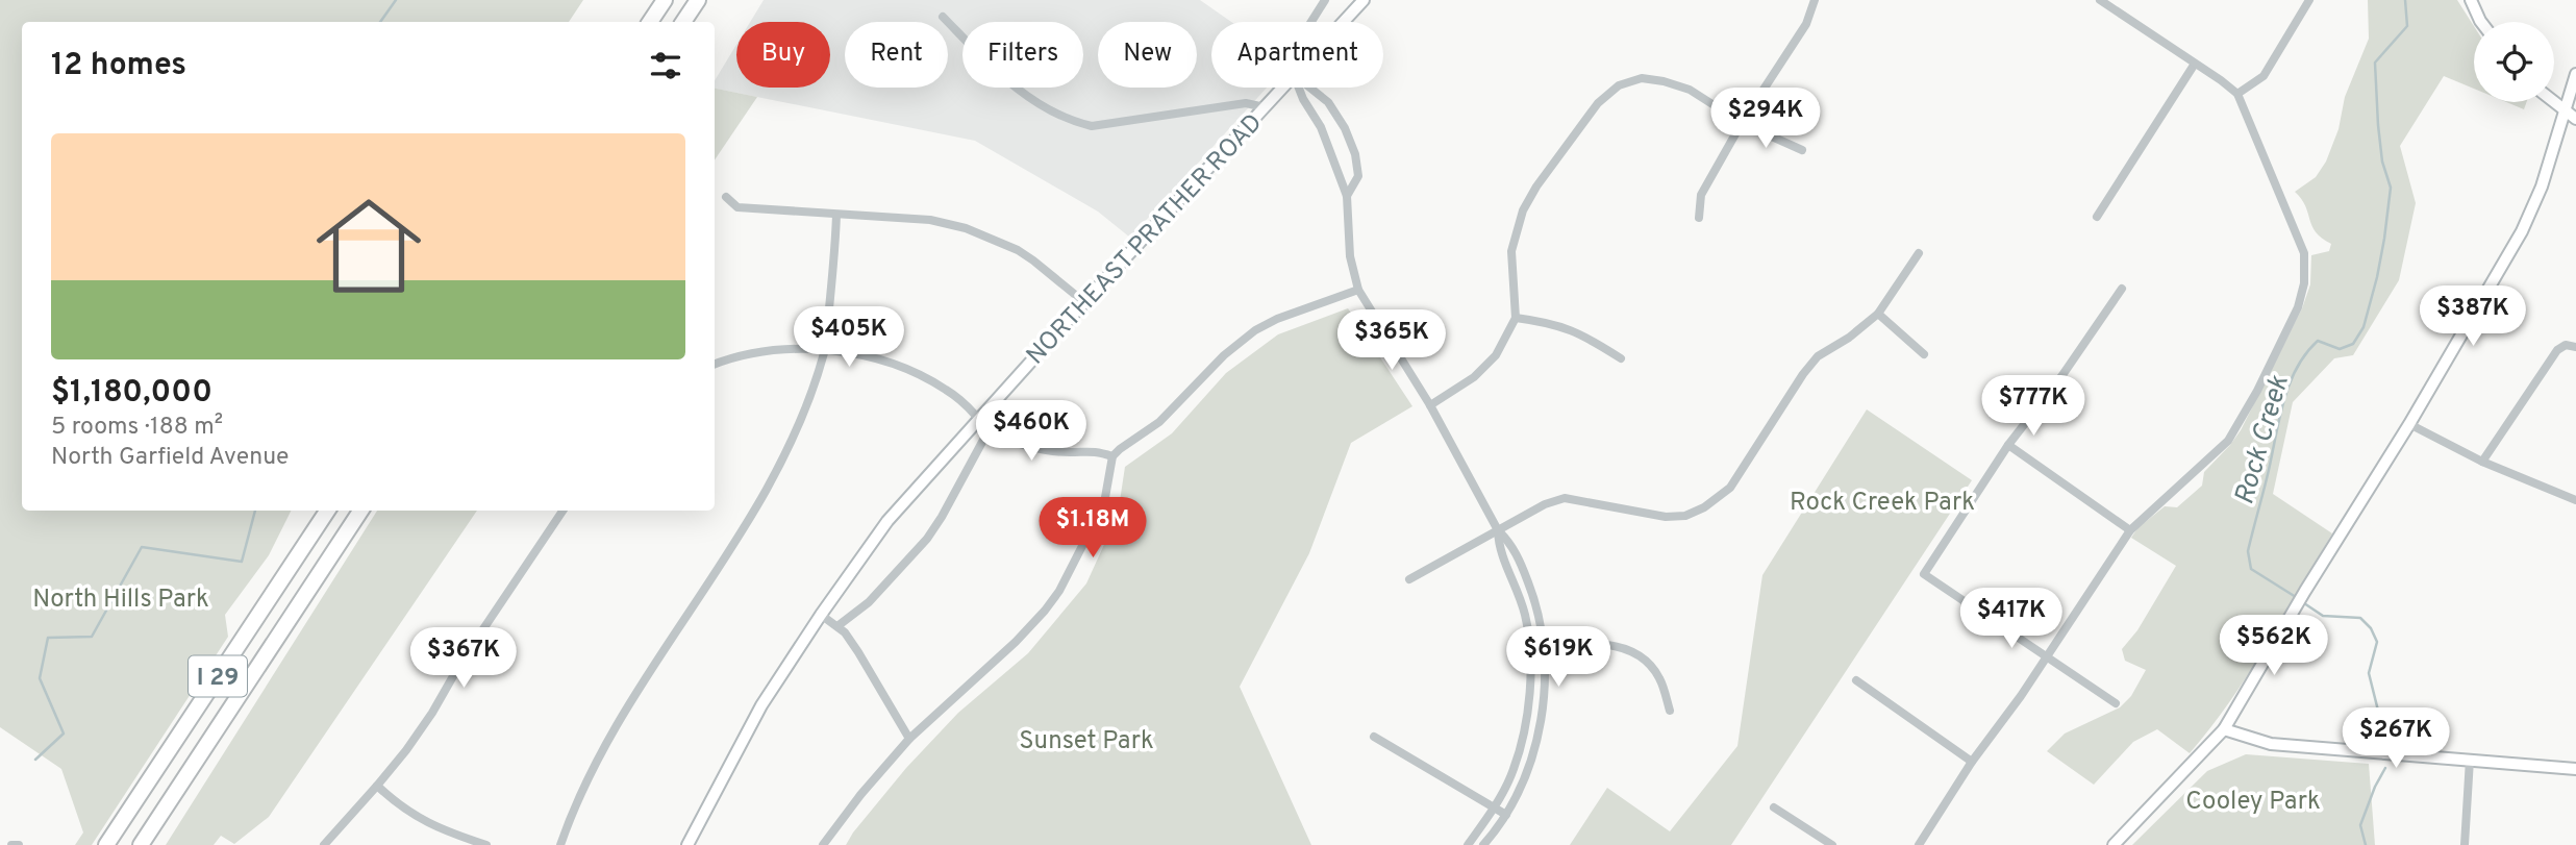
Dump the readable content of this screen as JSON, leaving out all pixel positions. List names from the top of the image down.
{
  "streets": {
    "highway": ["I 29"],
    "street": ["NORTHEAST PRATHER ROAD"]
  },
  "water": ["Rock Creek"],
  "parks": [
    "Rock Creek Park",
    "North Hills Park",
    "Sunset Park",
    "Cooley Park"
  ],
  "page": {
    "chip": [
      "Buy",
      "Rent",
      "Filters",
      "New",
      "Apartment"
    ],
    "heading": "12 homes",
    "price": [
      "$294K",
      "$387K",
      "$405K",
      "$365K",
      "$777K",
      "$460K",
      "$1.18M",
      "$417K",
      "$562K",
      "$619K",
      "$367K",
      "$267K"
    ],
    "list": [
      {
        "name": "$1,180,000",
        "note": "5 rooms · 188 m² · North Garfield Avenue"
      }
    ]
  }
}
